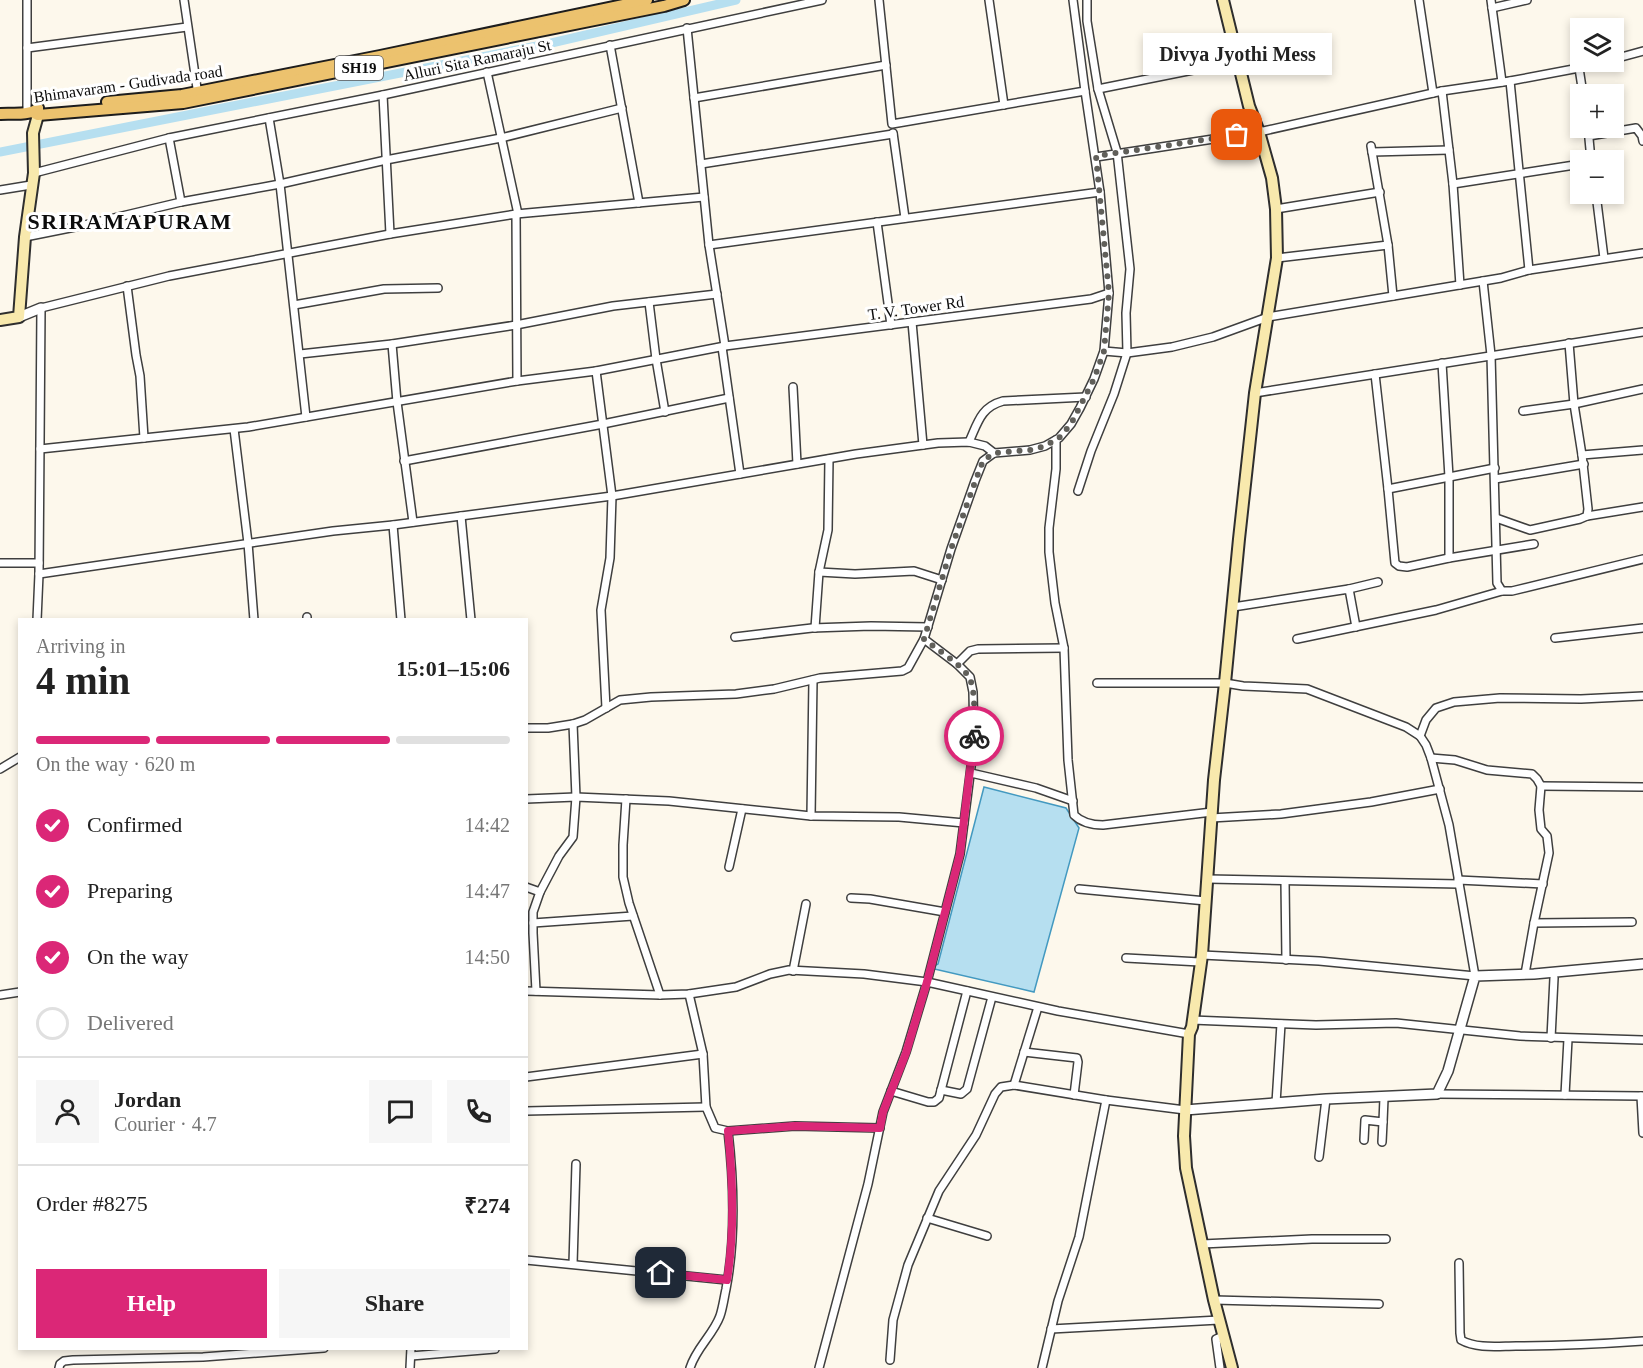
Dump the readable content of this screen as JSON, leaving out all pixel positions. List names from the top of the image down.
{
  "streets": {
    "main road": ["SH19", "Bhimavaram - Gudivada road"],
    "street": ["Alluri Sita Ramaraju St", "T. V. Tower Rd"]
  },
  "crossings": [
    ["SH19", "Bhimavaram - Gudivada road"]
  ],
  "districts": ["SRIRAMAPURAM"],
  "places": ["Divya Jyothi Mess"],
  "page": {
    "map_buttons": ["+", "−"],
    "bubble": "Divya Jyothi Mess",
    "heading": ["4 min", "Arriving in", "15:01–15:06"],
    "panel": [
      "Jordan",
      "Courier · 4.7",
      "Order #8275",
      "₹274"
    ],
    "bar": "On the way · 620 m",
    "list": [
      ["Confirmed", "14:42"],
      ["Preparing", "14:47"],
      ["On the way", "14:50"],
      "Delivered"
    ],
    "buttons": ["Help", "Share"]
  }
}
